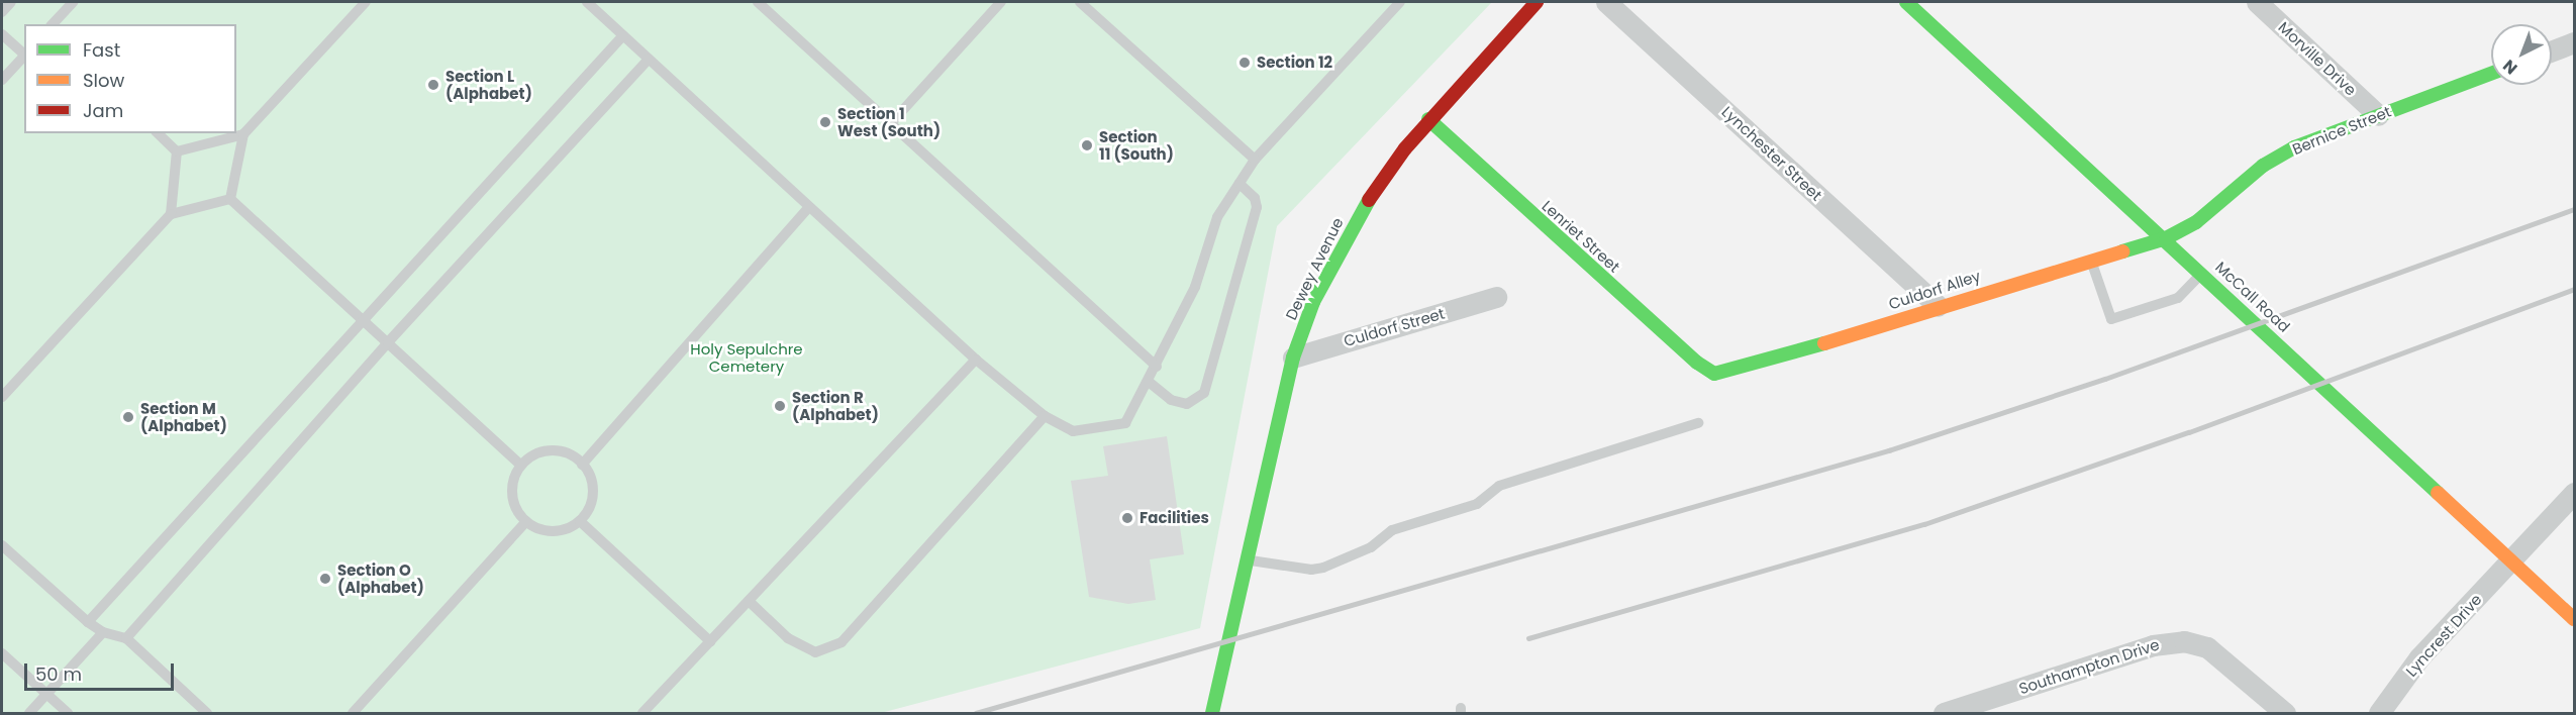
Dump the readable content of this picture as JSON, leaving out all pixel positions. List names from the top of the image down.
{
  "streets": {
    "street": [
      "Morville Drive",
      "Bernice Street",
      "Lynchester Street",
      "Lenriet Street",
      "Dewey Avenue",
      "Culdorf Alley",
      "McCall Road",
      "Culdorf Street",
      "Lyncrest Drive",
      "Southampton Drive"
    ]
  },
  "crossings": [
    ["Morville Drive", "Bernice Street"],
    ["Bernice Street", "Culdorf Alley"],
    ["Bernice Street", "McCall Road"],
    ["Lynchester Street", "Culdorf Alley"],
    ["Lenriet Street", "Dewey Avenue"],
    ["Lenriet Street", "Culdorf Alley"],
    ["Dewey Avenue", "Culdorf Street"],
    ["Culdorf Alley", "McCall Road"],
    ["McCall Road", "Lyncrest Drive"]
  ],
  "parks": ["Holy Sepulchre Cemetery"],
  "places": [
    "Section 12",
    "Section L (Alphabet)",
    "Section 1 West (South)",
    "Section 11 (South)",
    "Section R (Alphabet)",
    "Section M (Alphabet)",
    "Facilities",
    "Section O (Alphabet)"
  ],
  "legend": ["Fast", "Slow", "Jam"],
  "scale_bar": "50 m",
  "north": "bottom left"
}
